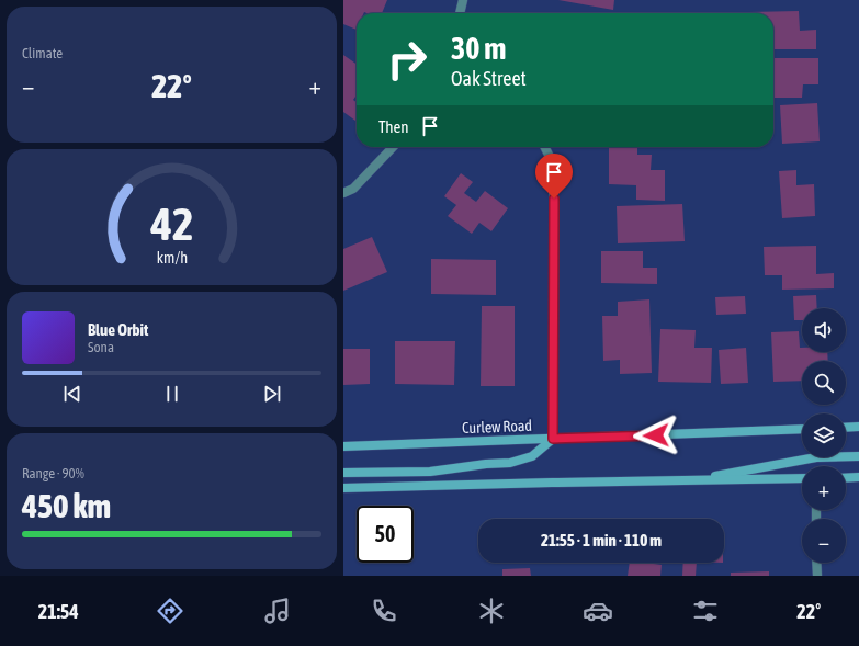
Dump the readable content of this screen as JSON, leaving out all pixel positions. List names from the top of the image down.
{
  "streets": {
    "main road": ["Curlew Road"]
  },
  "page": {
    "tile": [
      "Climate",
      ["Range · 90%", "450 km"]
    ],
    "turn": ["30 m", "Oak Street"],
    "heat": ["−", "22°", "+"],
    "then": "Then",
    "map_buttons": ["+", "−"],
    "song": ["Blue Orbit", "Sona"],
    "limit": "50",
    "trip": "21:55 · 1 min · 110 m",
    "tabs": ["21:54", "22°"],
    "gauge": ["42", "km/h"]
  }
}
